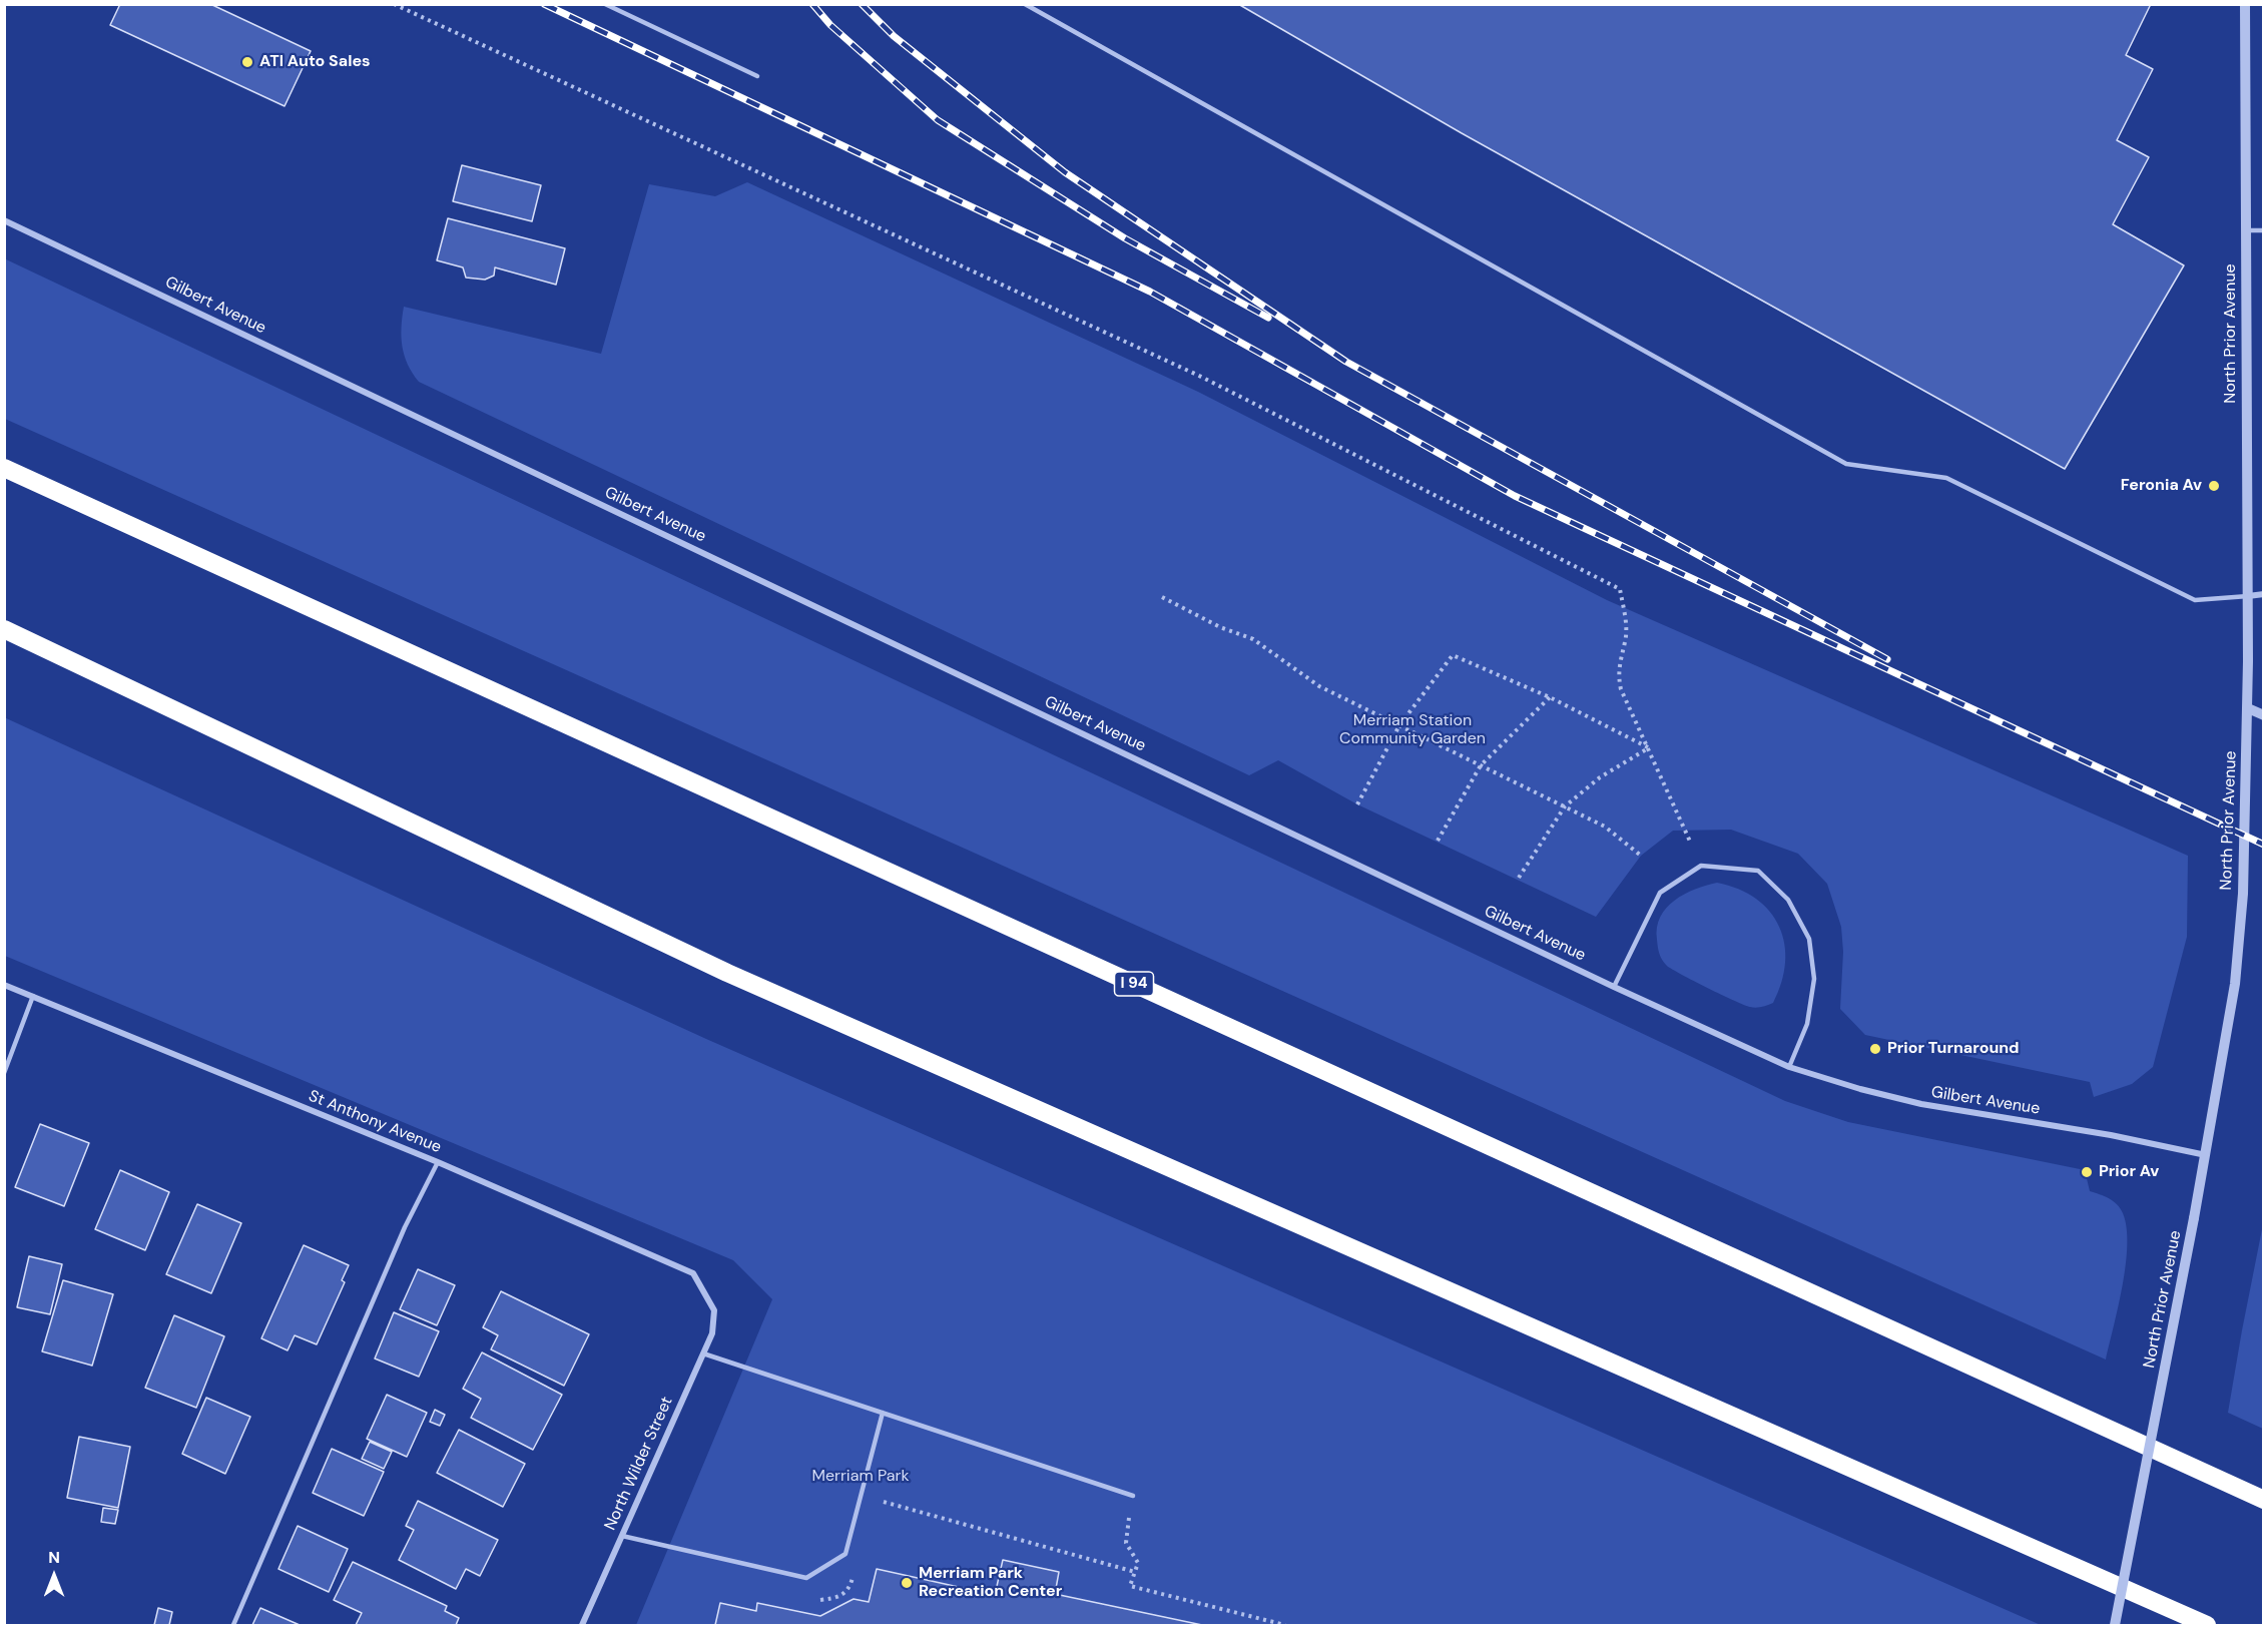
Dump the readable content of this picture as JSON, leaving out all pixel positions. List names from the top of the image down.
{
  "streets": {
    "highway": ["I 94"],
    "street": [
      "Gilbert Avenue",
      "North Prior Avenue",
      "St Anthony Avenue",
      "North Wilder Street"
    ]
  },
  "crossings": [
    ["Gilbert Avenue", "North Prior Avenue"],
    ["St Anthony Avenue", "North Wilder Street"]
  ],
  "parks": ["Merriam Station Community Garden", "Merriam Park"],
  "places": [
    "ATI Auto Sales",
    "Feronia Av",
    "Prior Turnaround",
    "Prior Av",
    "Merriam Park Recreation Center"
  ],
  "north": "top"
}
